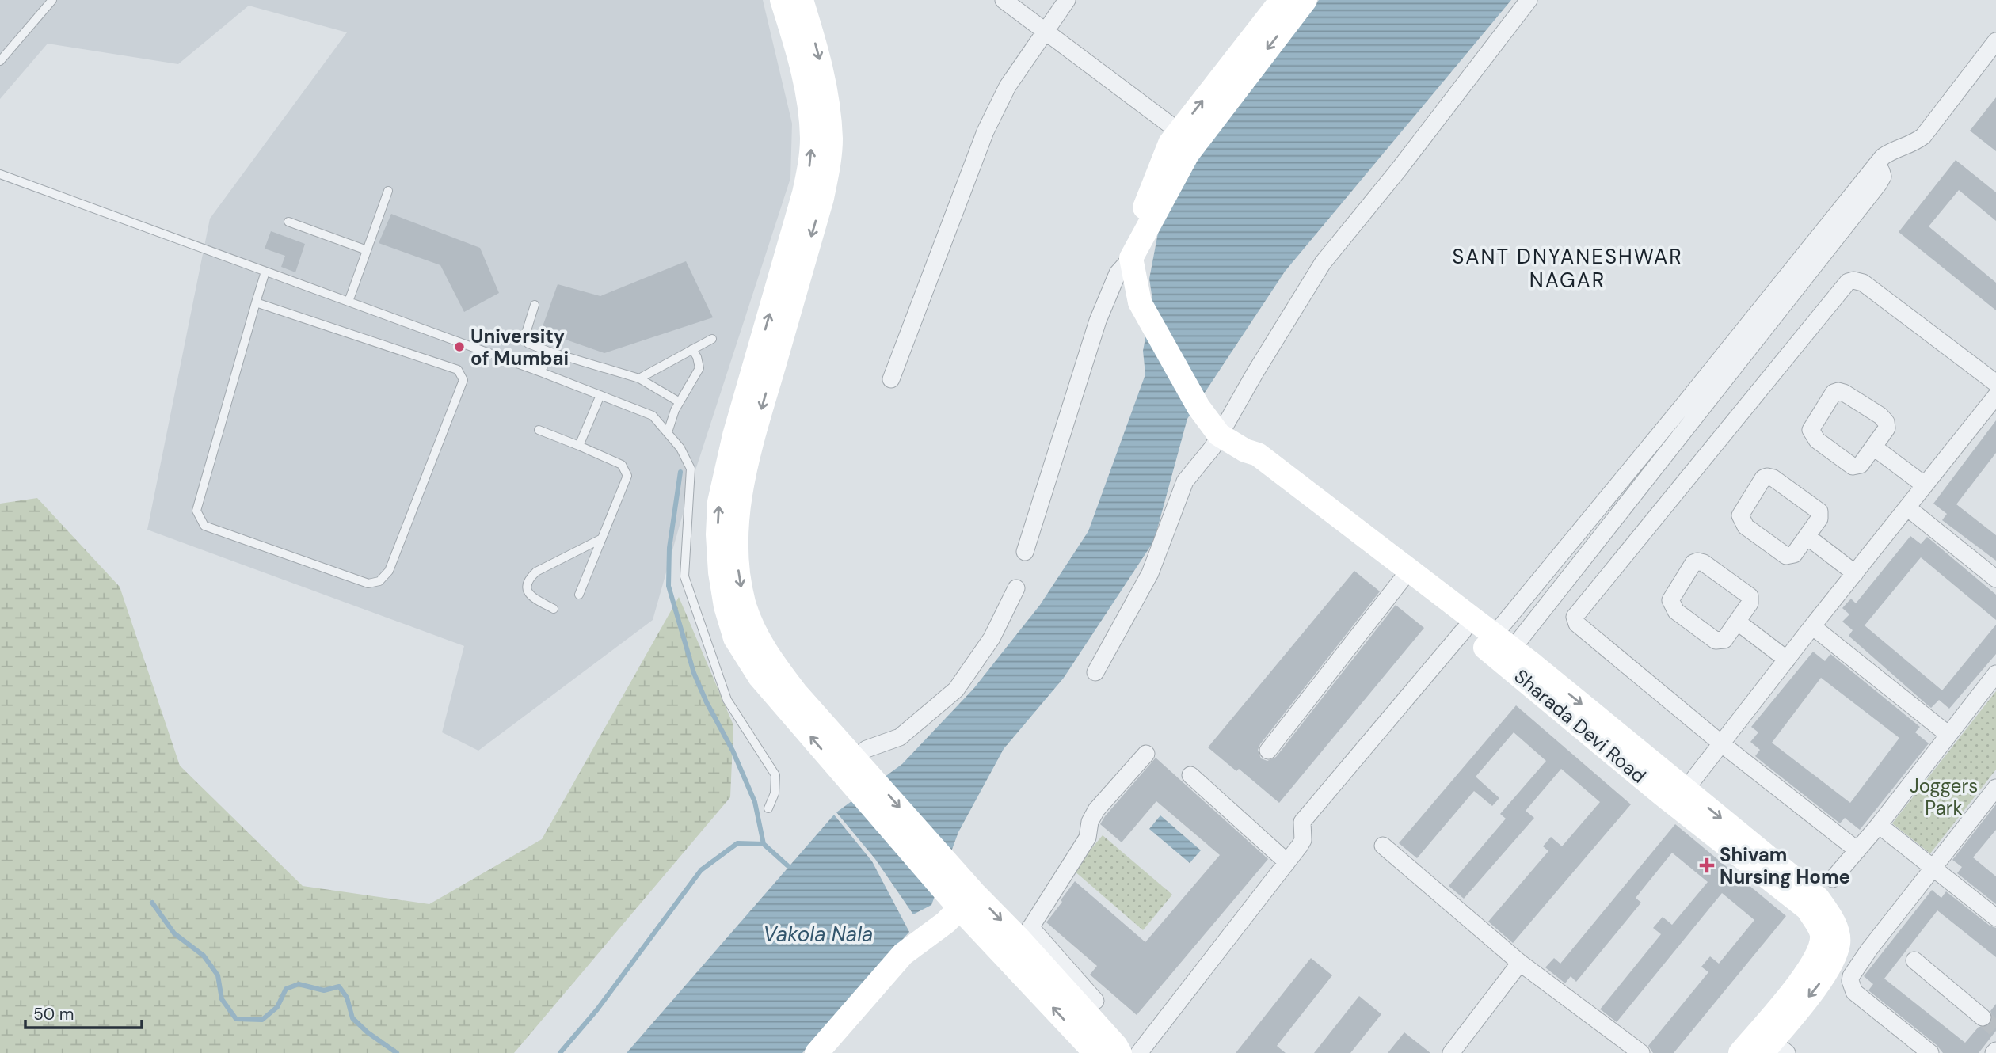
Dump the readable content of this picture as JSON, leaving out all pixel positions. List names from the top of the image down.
{
  "streets": {
    "street": ["Sharada Devi Road"]
  },
  "districts": ["SANT DNYANESHWAR NAGAR"],
  "water": ["Vakola Nala"],
  "parks": ["Joggers Park"],
  "places": {
    "other": ["University of Mumbai"],
    "health": ["Shivam Nursing Home"]
  },
  "scale_bar": "50 m"
}
